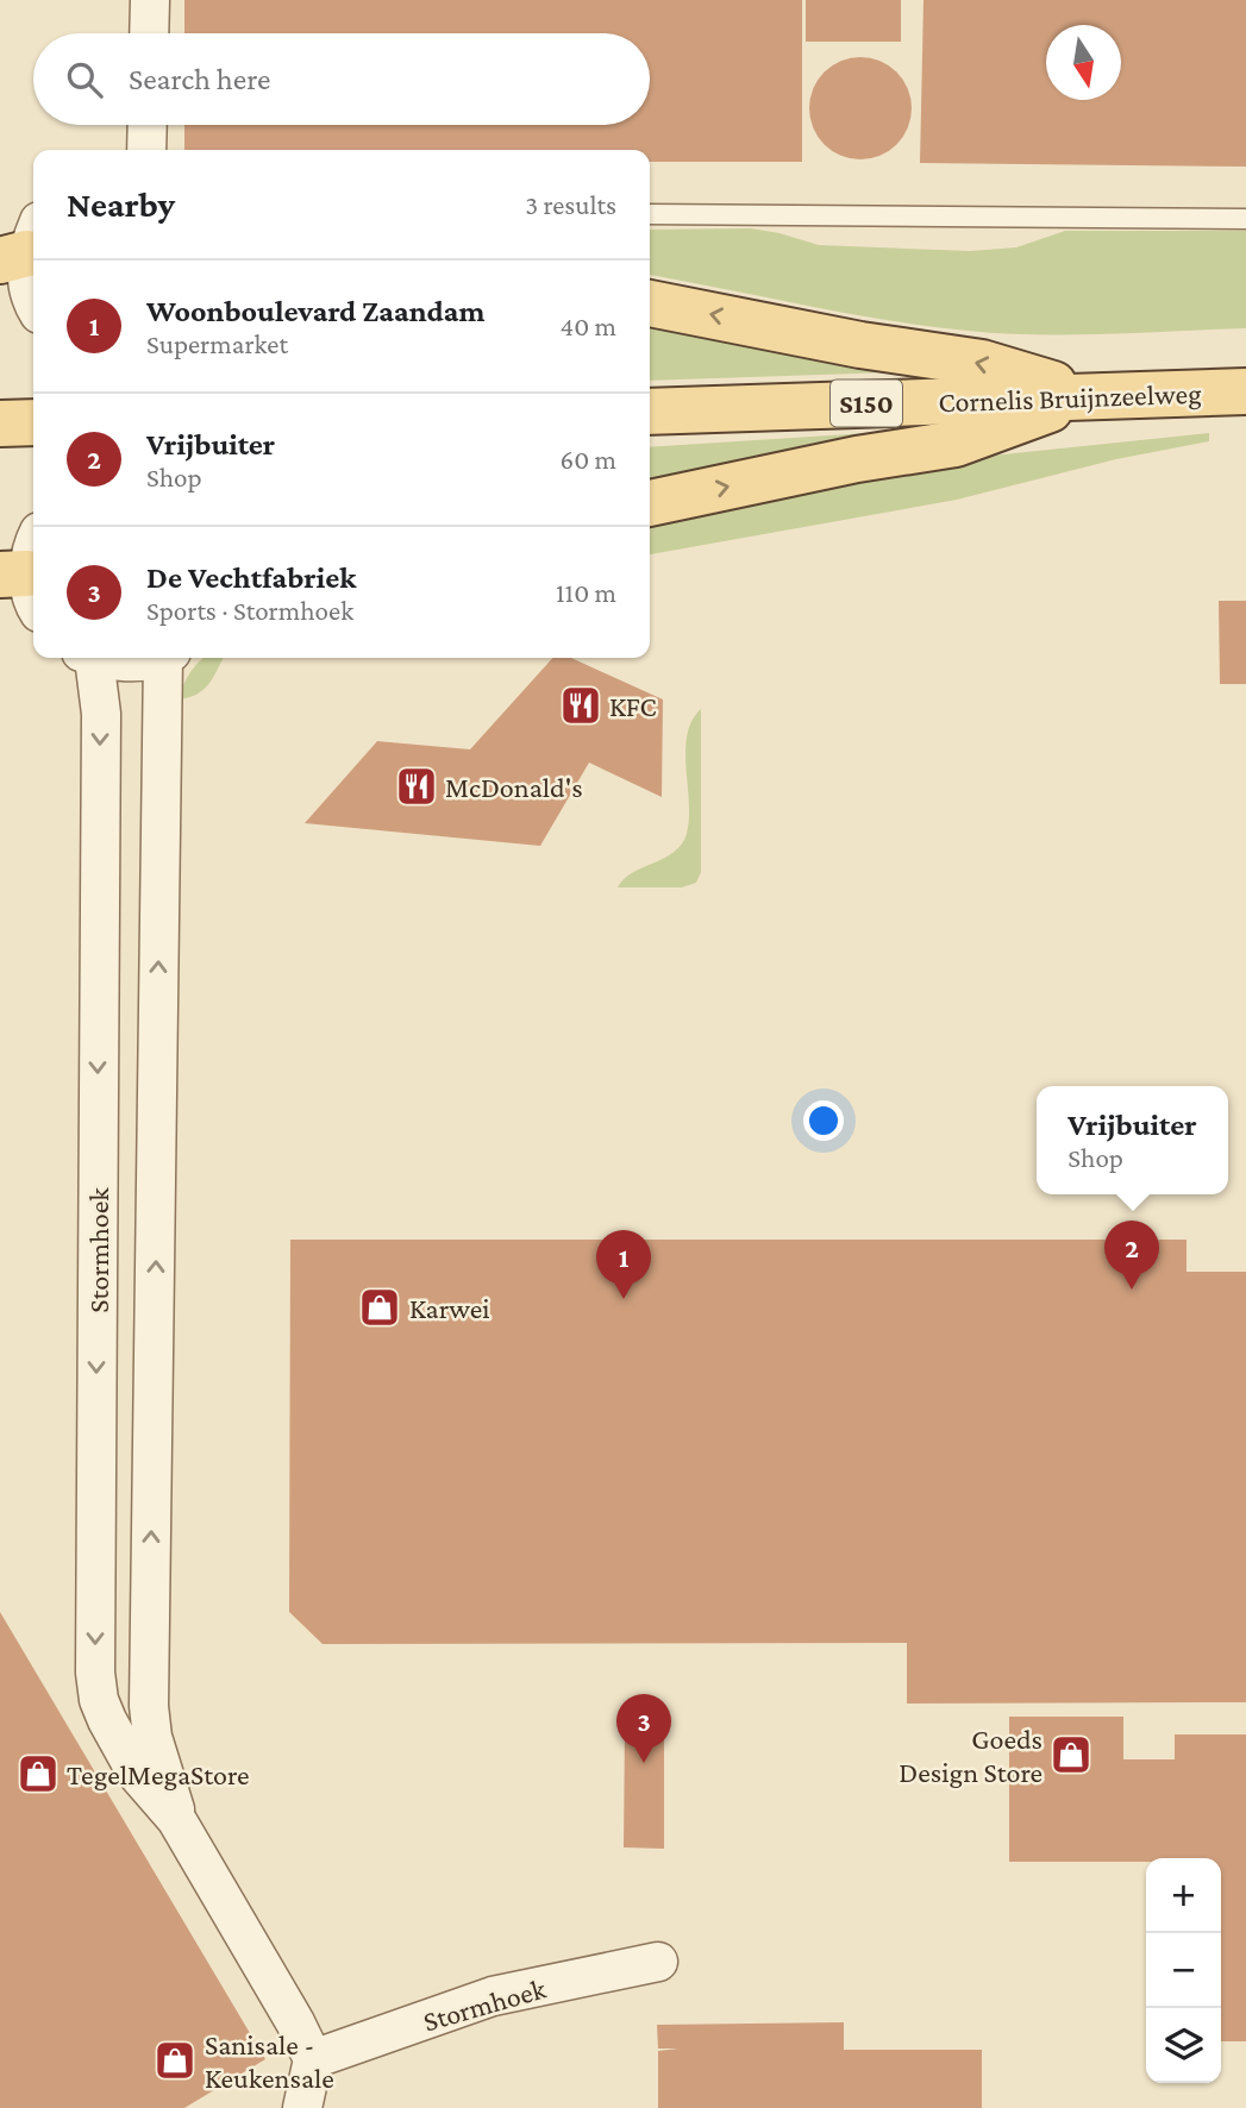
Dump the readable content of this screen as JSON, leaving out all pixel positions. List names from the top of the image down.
{
  "streets": {
    "main road": ["Cornelis Bruijnzeelweg", "S150"],
    "street": ["Stormhoek"]
  },
  "places": {
    "restaurant": ["KFC", "McDonald's"],
    "shop": [
      "Karwei",
      "Goeds Design Store",
      "TegelMegaStore",
      "Sanisale - Keukensale"
    ]
  },
  "north": "bottom",
  "page": {
    "search": "Search here",
    "heading": ["Nearby", "3 results"],
    "list": [
      {
        "mark": "1",
        "name": "Woonboulevard Zaandam",
        "note": "Supermarket",
        "value": "40 m"
      },
      {
        "mark": "2",
        "name": "Vrijbuiter",
        "note": "Shop",
        "value": "60 m"
      },
      {
        "mark": "3",
        "name": "De Vechtfabriek",
        "note": "Sports · Stormhoek",
        "value": "110 m"
      }
    ],
    "popup": ["Vrijbuiter", "Shop"],
    "pins": ["2", "1", "3"],
    "map_buttons": ["+", "−"]
  }
}
